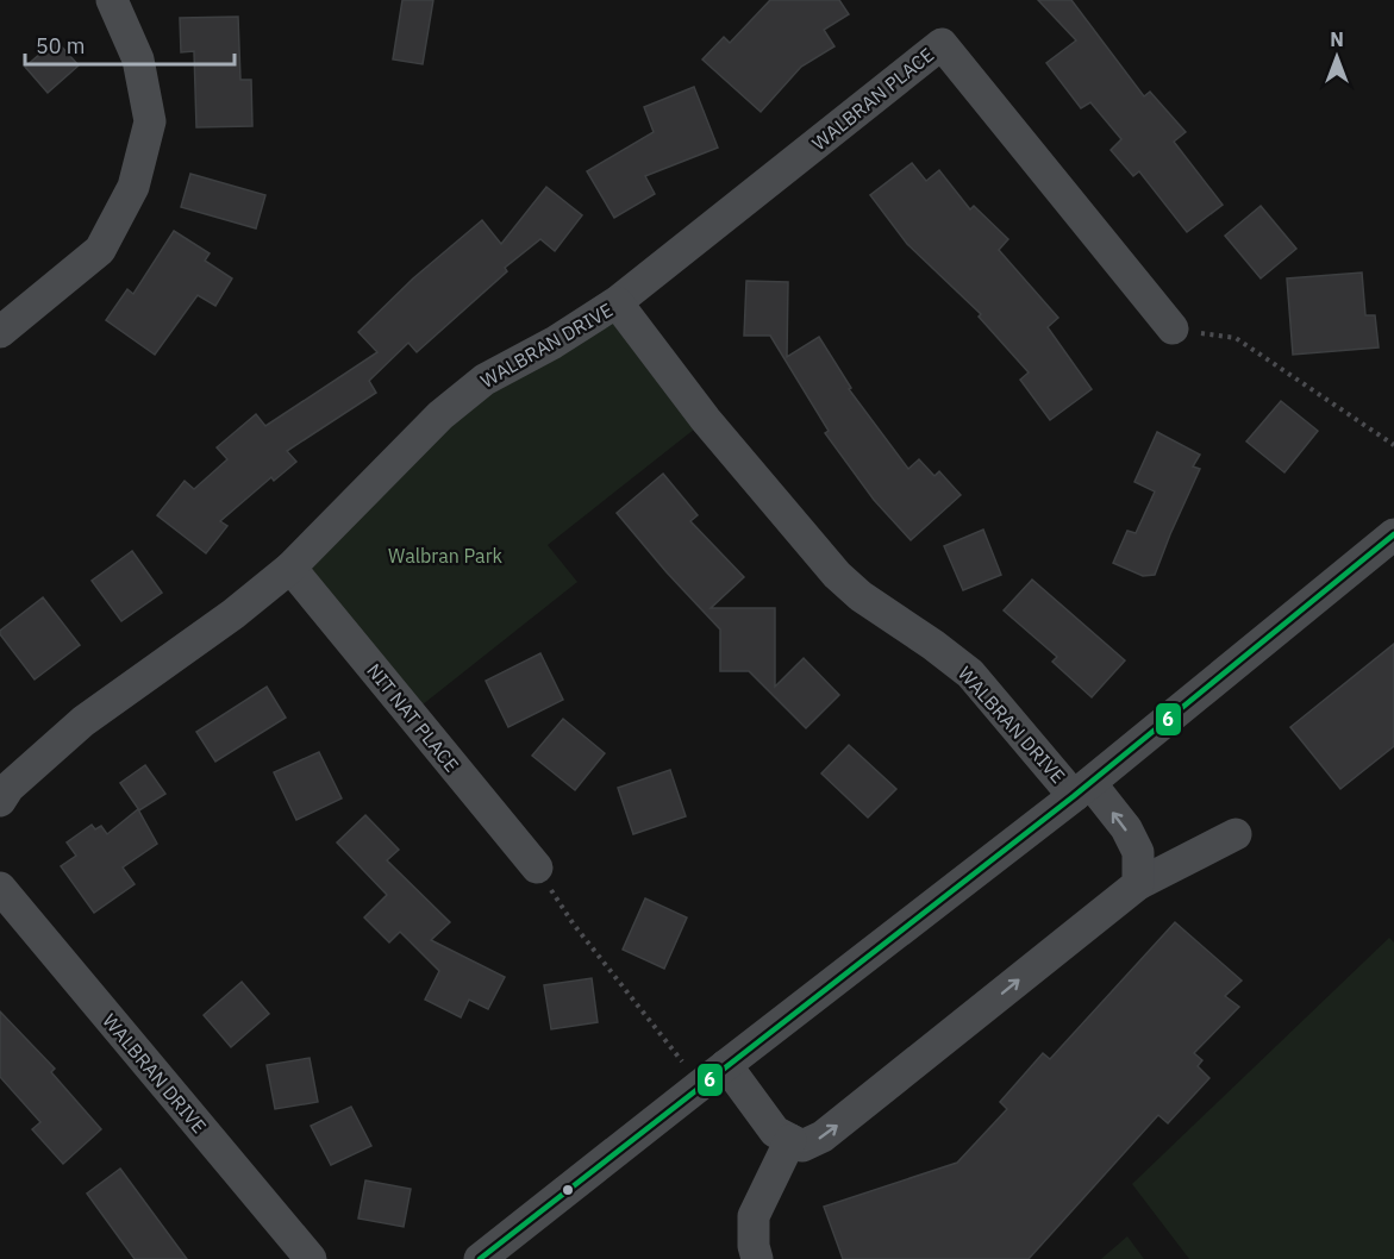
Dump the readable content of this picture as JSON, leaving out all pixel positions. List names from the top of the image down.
{
  "streets": {
    "street": ["WALBRAN PLACE", "WALBRAN DRIVE", "NIT NAT PLACE"]
  },
  "crossings": [
    ["WALBRAN PLACE", "WALBRAN DRIVE"],
    ["WALBRAN DRIVE", "NIT NAT PLACE"]
  ],
  "parks": ["Walbran Park"],
  "lines": ["transit line 6"],
  "scale_bar": "50 m",
  "north": "top"
}
